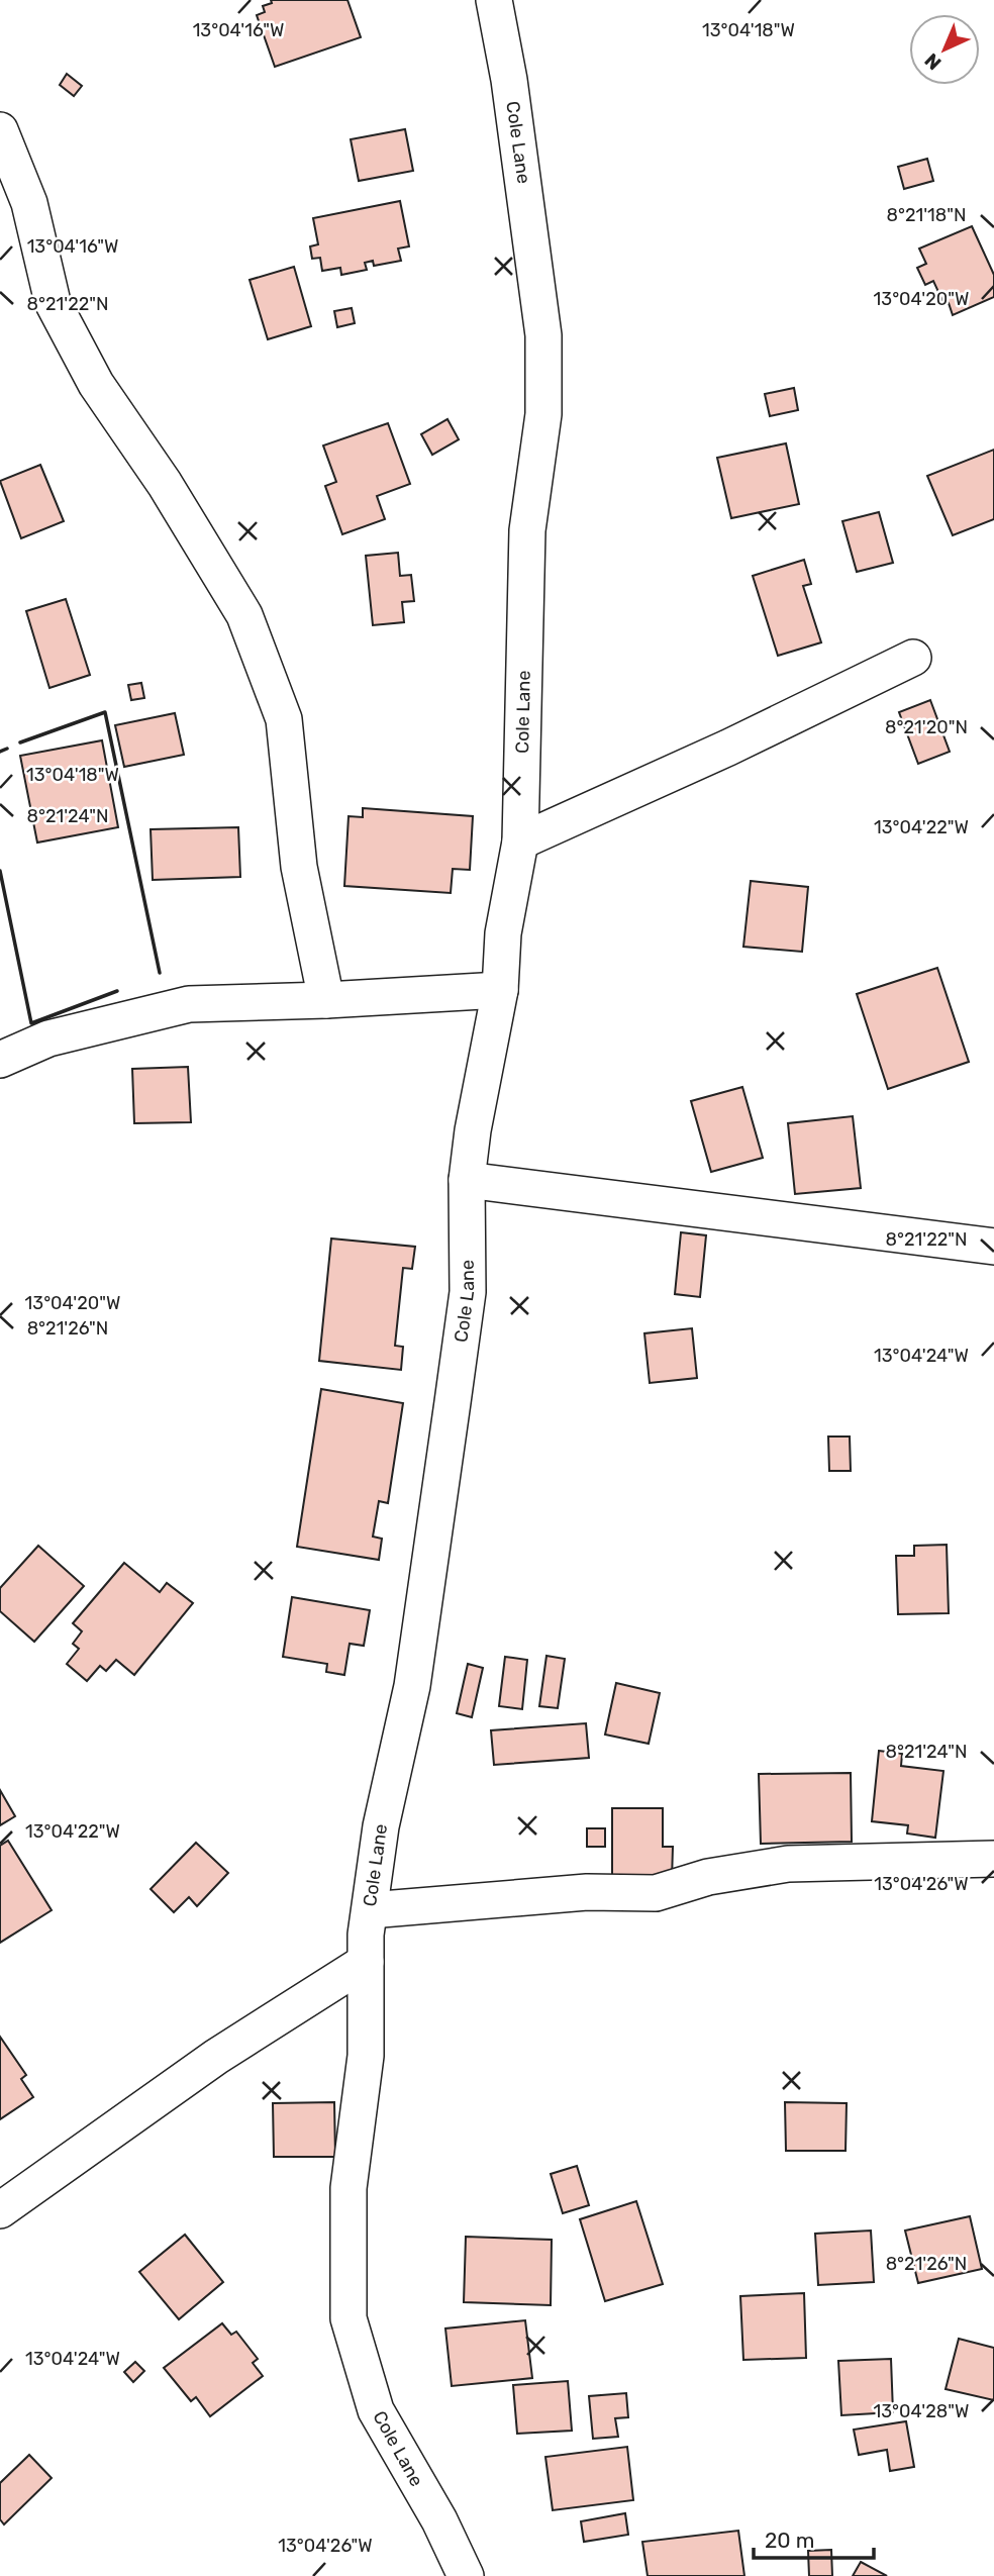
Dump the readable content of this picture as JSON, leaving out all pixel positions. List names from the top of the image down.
{
  "streets": {
    "street": ["Cole Lane"]
  },
  "scale_bar": "20 m",
  "north": "bottom left",
  "coordinates": [
    "13°04'16\"W",
    "13°04'18\"W",
    "8°21'18\"N",
    "13°04'20\"W",
    "8°21'22\"N",
    "8°21'20\"N",
    "8°21'24\"N",
    "13°04'22\"W",
    "8°21'26\"N",
    "13°04'24\"W",
    "13°04'26\"W",
    "13°04'28\"W"
  ]
}
